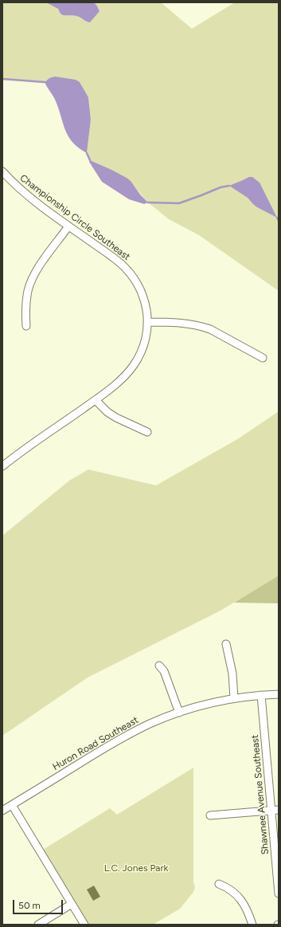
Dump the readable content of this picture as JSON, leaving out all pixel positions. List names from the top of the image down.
{
  "streets": {
    "street": ["Championship Circle Southeast", "Huron Road Southeast", "Shawnee Avenue Southeast"]
  },
  "crossings": [
    ["Huron Road Southeast", "Shawnee Avenue Southeast"]
  ],
  "parks": ["L.C. Jones Park"],
  "scale_bar": "50 m"
}
